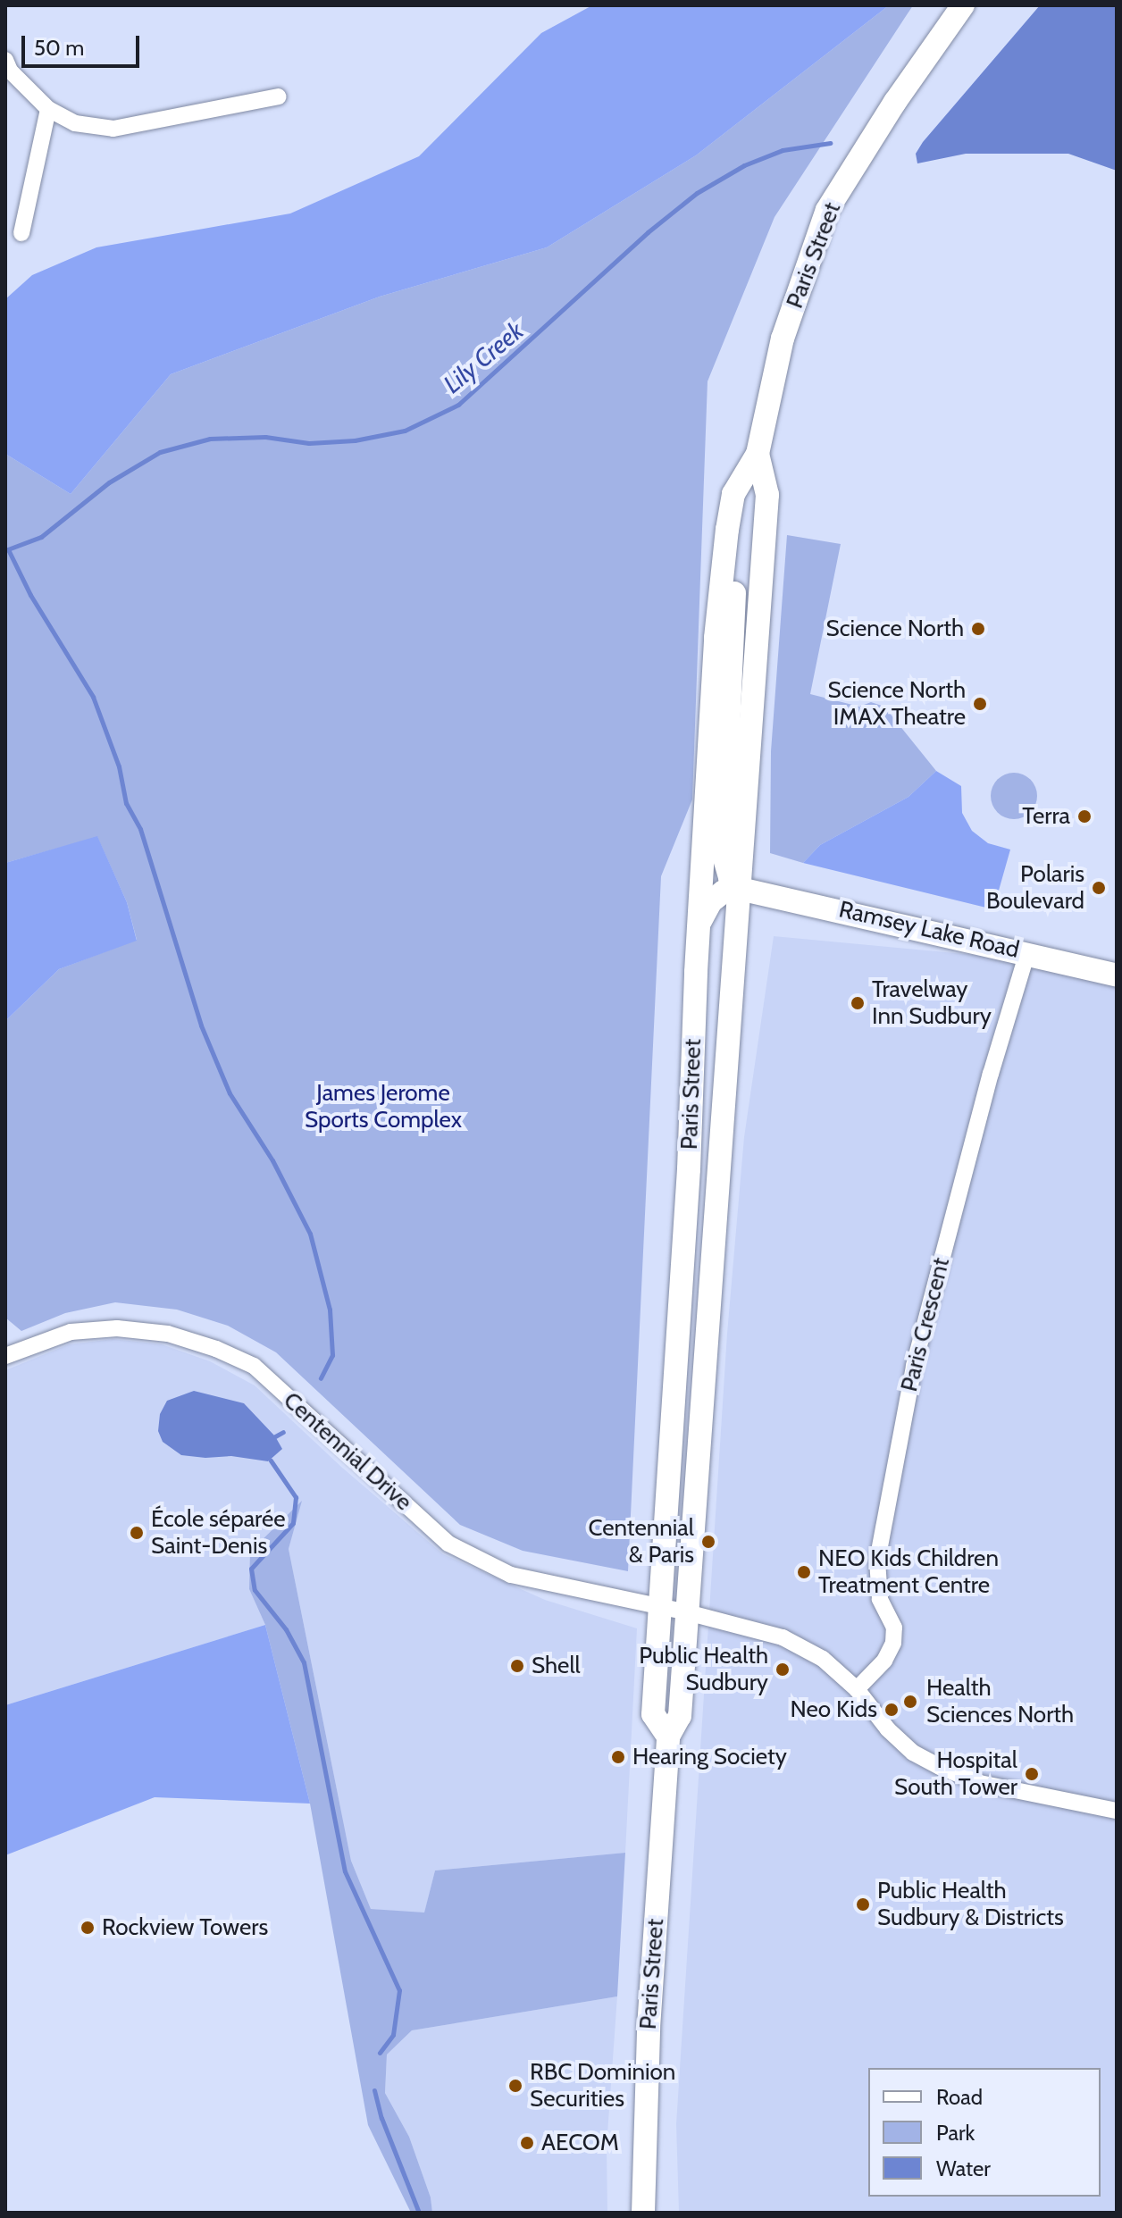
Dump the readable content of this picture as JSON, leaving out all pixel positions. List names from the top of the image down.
{
  "streets": {
    "main road": ["Paris Street", "Ramsey Lake Road"],
    "street": ["Paris Crescent", "Centennial Drive"]
  },
  "crossings": [
    ["Paris Street", "Ramsey Lake Road"],
    ["Paris Street", "Centennial Drive"],
    ["Ramsey Lake Road", "Paris Crescent"]
  ],
  "water": ["Lily Creek"],
  "parks": ["James Jerome Sports Complex"],
  "places": [
    "Science North",
    "Science North IMAX Theatre",
    "Terra",
    "Polaris Boulevard",
    "Travelway Inn Sudbury",
    "École séparée Saint-Denis",
    "Centennial & Paris",
    "NEO Kids Children Treatment Centre",
    "Shell",
    "Public Health Sudbury",
    "Health Sciences North",
    "Neo Kids",
    "Hearing Society",
    "Hospital South Tower",
    "Public Health Sudbury & Districts",
    "Rockview Towers",
    "RBC Dominion Securities",
    "AECOM"
  ],
  "legend": ["Road", "Park", "Water"],
  "scale_bar": "50 m"
}
